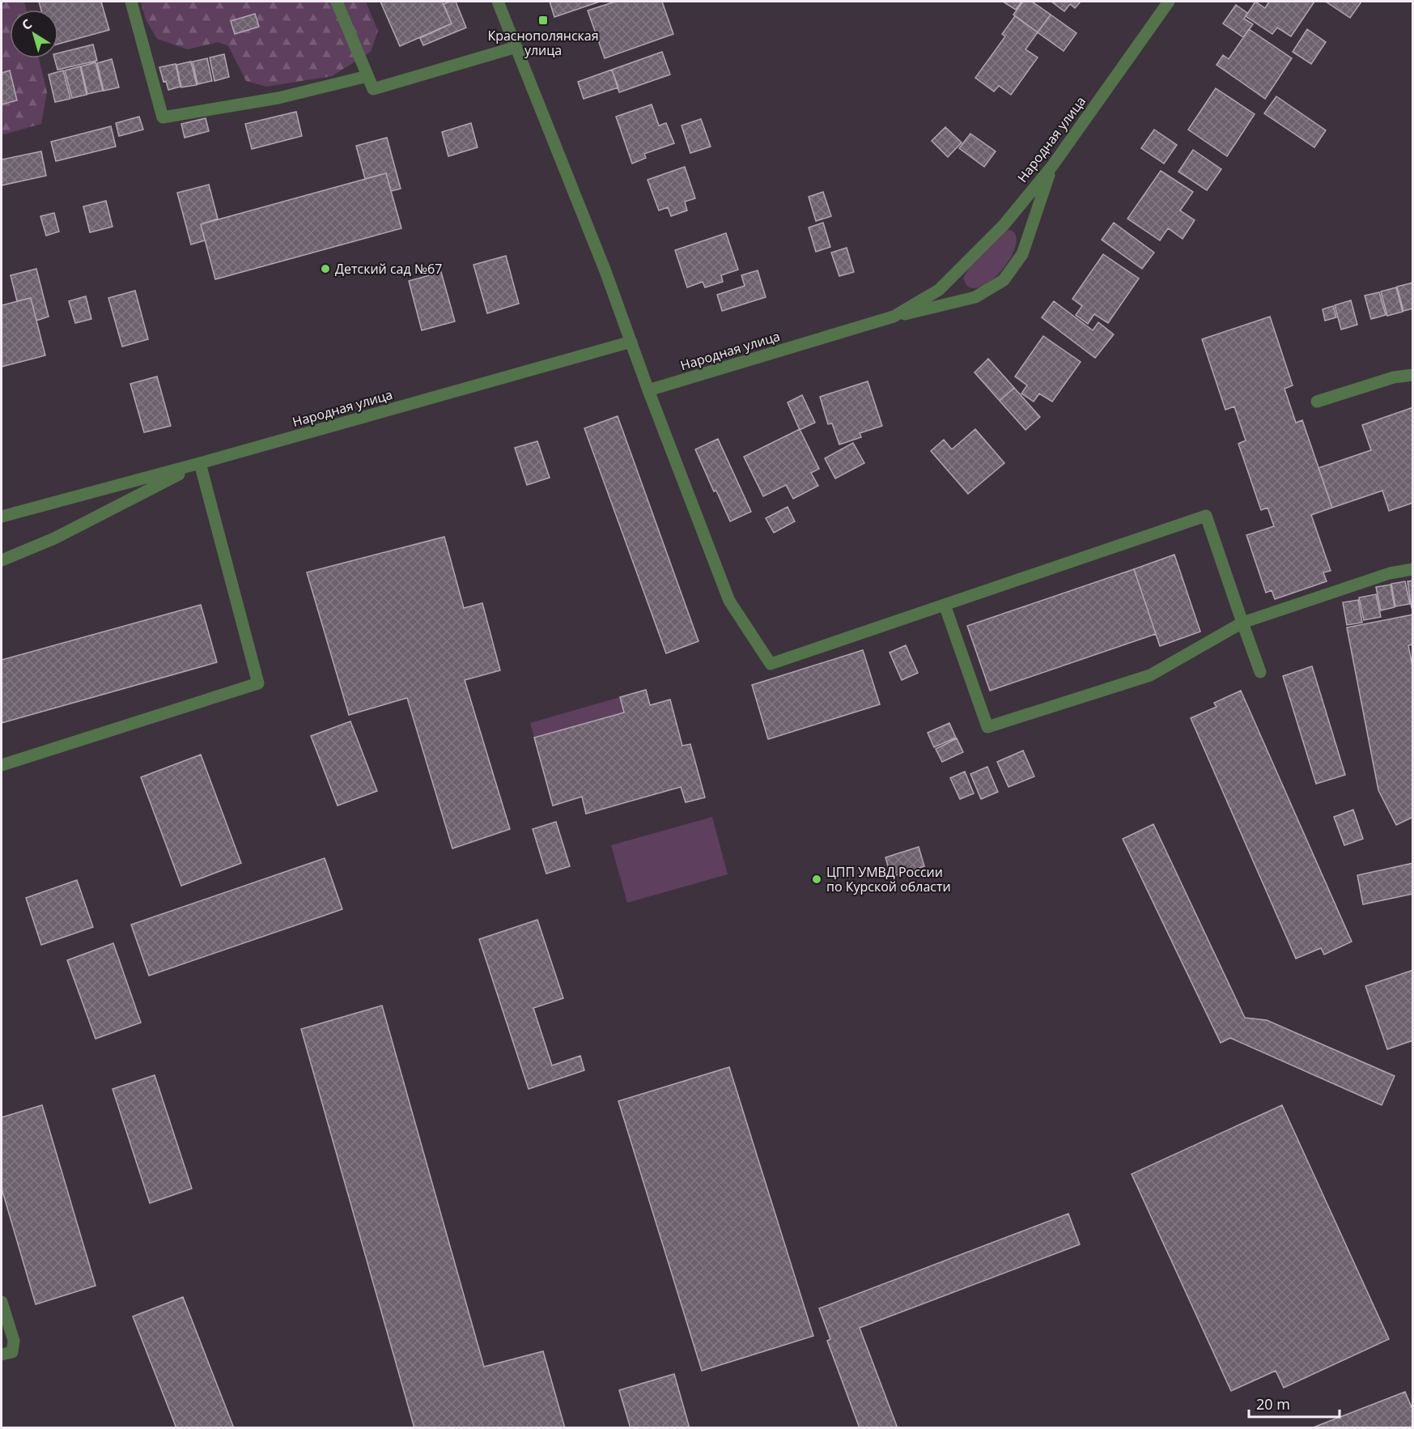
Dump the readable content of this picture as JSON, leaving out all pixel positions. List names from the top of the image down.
{
  "streets": {
    "street": ["Народная улица"]
  },
  "places": {
    "transit": ["Краснополянская улица"],
    "other": ["Детский сад №67", "ЦПП УМВД России по Курской области"]
  },
  "scale_bar": "20 m",
  "north": "top left"
}
